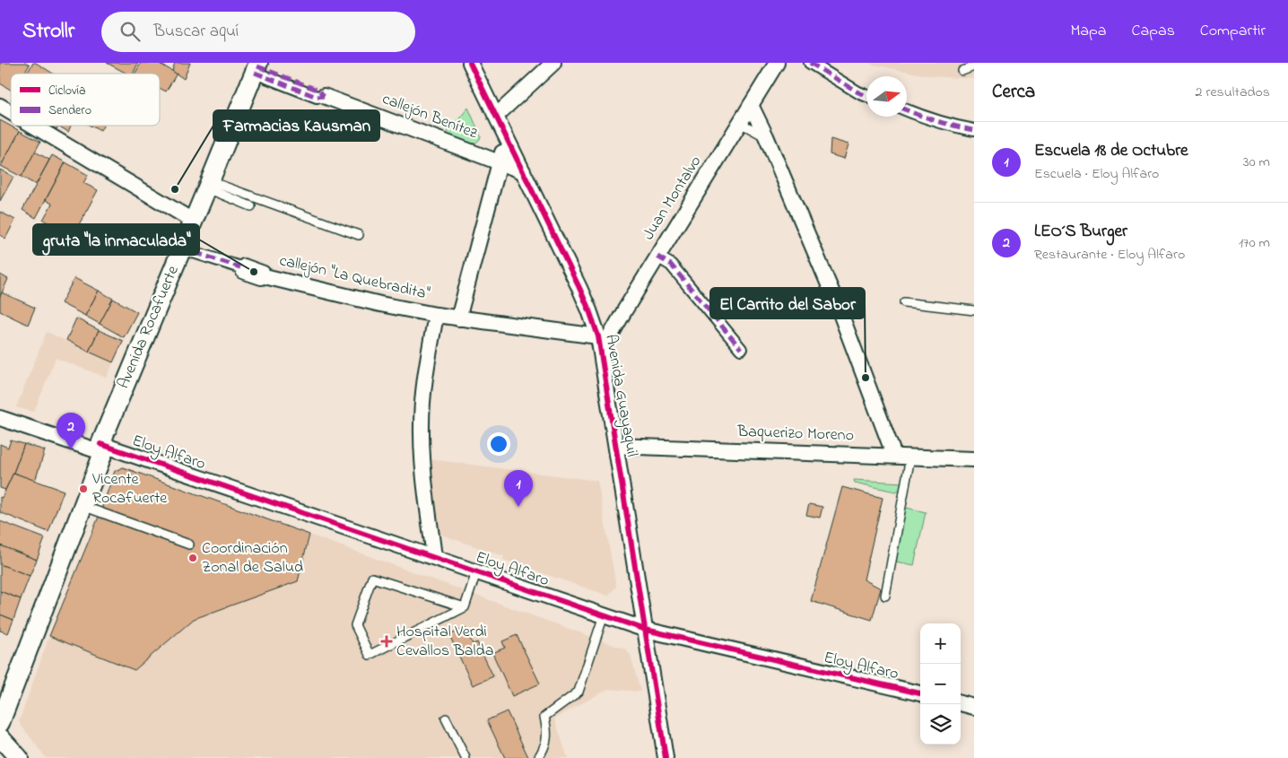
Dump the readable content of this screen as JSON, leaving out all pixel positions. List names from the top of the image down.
{
  "streets": {
    "street": [
      "callejón Benítez",
      "Juan Montalvo",
      "callejón \"La Quebradita\"",
      "Avenida Rocafuerte",
      "Avenida Guayaquil",
      "Baquerizo Moreno",
      "Eloy Alfaro"
    ]
  },
  "crossings": [
    ["callejón Benítez", "Avenida Rocafuerte"],
    ["callejón Benítez", "Avenida Guayaquil"],
    ["Juan Montalvo", "Avenida Guayaquil"],
    ["callejón \"La Quebradita\"", "Avenida Rocafuerte"],
    ["callejón \"La Quebradita\"", "Avenida Guayaquil"],
    ["Avenida Rocafuerte", "Eloy Alfaro"],
    ["Avenida Guayaquil", "Baquerizo Moreno"],
    ["Avenida Guayaquil", "Eloy Alfaro"]
  ],
  "places": {
    "other": [
      "Farmacias Kausman",
      "gruta \"la inmaculada\"",
      "El Carrito del Sabor",
      "Vicente Rocafuerte",
      "Coordinación Zonal de Salud"
    ],
    "health": ["Hospital Verdi Cevallos Balda"]
  },
  "legend": ["Ciclovía", "Sendero"],
  "north": "right",
  "page": {
    "header": "Strollr",
    "search": "Buscar aquí",
    "nav": ["Mapa", "Capas", "Compartir"],
    "heading": ["Cerca", "2 resultados"],
    "list": [
      {
        "mark": "1",
        "name": "Escuela 18 de Octubre",
        "note": "Escuela · Eloy Alfaro",
        "value": "30 m"
      },
      {
        "mark": "2",
        "name": "LEO´S Burger",
        "note": "Restaurante · Eloy Alfaro",
        "value": "170 m"
      }
    ],
    "pins": ["2", "1"],
    "map_buttons": ["+", "−"]
  }
}
